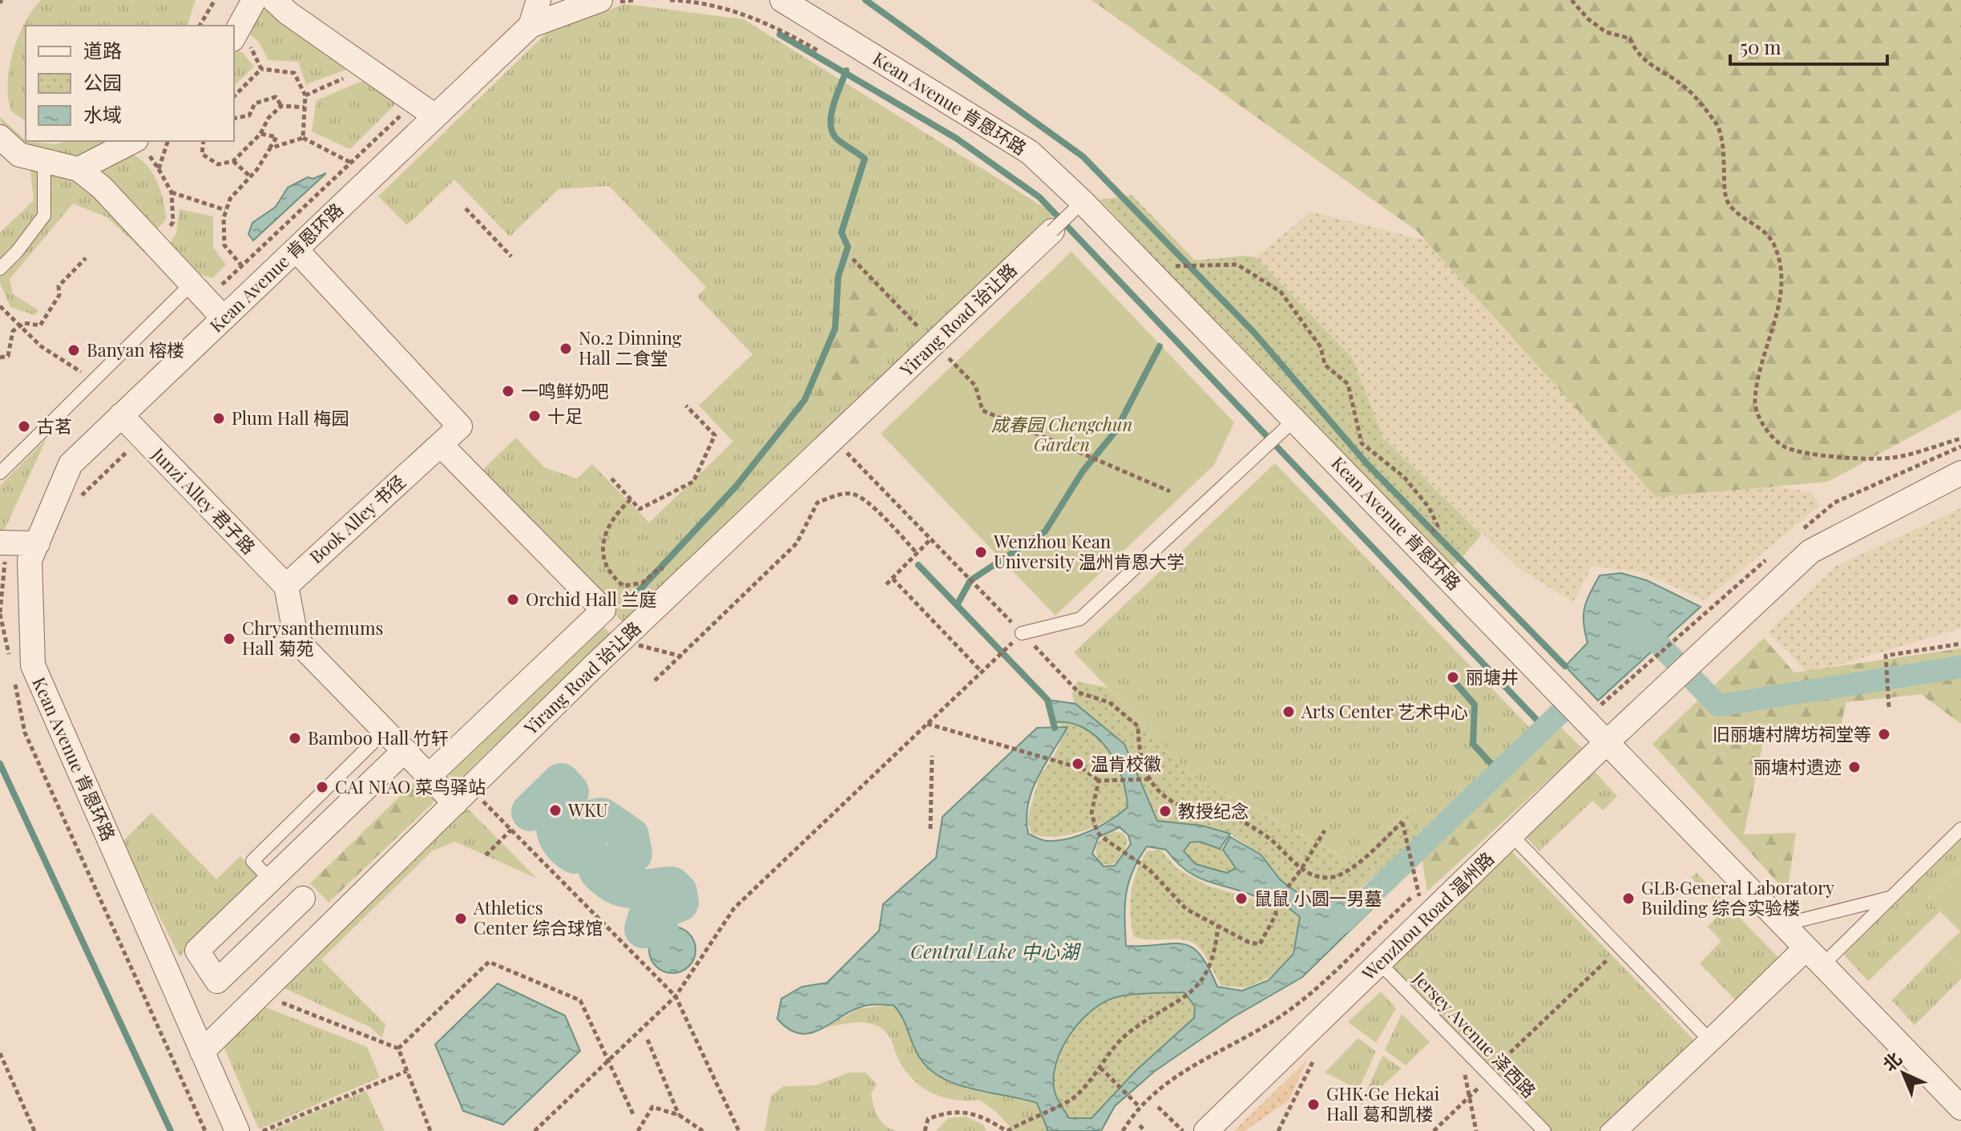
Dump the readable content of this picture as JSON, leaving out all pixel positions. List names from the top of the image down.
{
  "streets": {
    "street": [
      "Kean Avenue 肯恩环路",
      "Yirang Road 诒让路",
      "Junzi Alley 君子路",
      "Book Alley 书径",
      "Wenzhou Road 温州路"
    ],
    "lane": ["Jersey Avenue 泽西路"]
  },
  "crossings": [
    ["Kean Avenue 肯恩环路", "Yirang Road 诒让路"],
    ["Kean Avenue 肯恩环路", "Junzi Alley 君子路"],
    ["Kean Avenue 肯恩环路", "Book Alley 书径"],
    ["Kean Avenue 肯恩环路", "Wenzhou Road 温州路"],
    ["Junzi Alley 君子路", "Book Alley 书径"],
    ["Wenzhou Road 温州路", "Jersey Avenue 泽西路"]
  ],
  "water": ["Central Lake 中心湖"],
  "parks": ["成春园 Chengchun Garden"],
  "places": [
    "No.2 Dinning Hall 二食堂",
    "Banyan 榕楼",
    "一鸣鲜奶吧",
    "十足",
    "Plum Hall 梅园",
    "古茗",
    "Wenzhou Kean University 温州肯恩大学",
    "Orchid Hall 兰庭",
    "Chrysanthemums Hall 菊苑",
    "丽塘井",
    "Arts Center 艺术中心",
    "旧丽塘村牌坊祠堂等",
    "Bamboo Hall 竹轩",
    "温肯校徽",
    "丽塘村遗迹",
    "CAI NIAO 菜鸟驿站",
    "WKU",
    "教授纪念",
    "鼠鼠 小圆一男墓",
    "GLB·General Laboratory Building 综合实验楼",
    "Athletics Center 综合球馆",
    "GHK·Ge Hekai Hall 葛和凯楼"
  ],
  "legend": ["道路", "公园", "水域"],
  "scale_bar": "50 m",
  "north": "top left"
}
